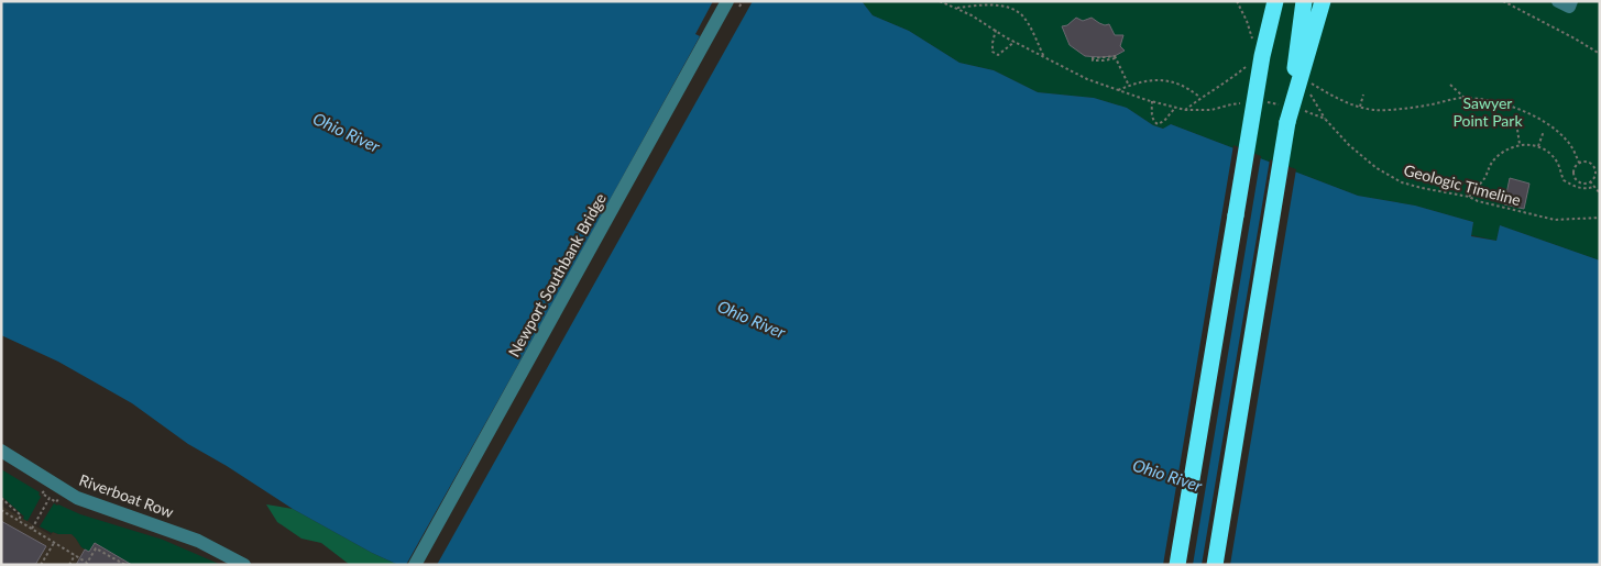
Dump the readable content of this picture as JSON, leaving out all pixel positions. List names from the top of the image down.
{
  "streets": {
    "street": ["Newport Southbank Bridge", "Riverboat Row"],
    "path": ["Geologic Timeline"]
  },
  "water": ["Ohio River"],
  "parks": ["Sawyer Point Park"]
}
